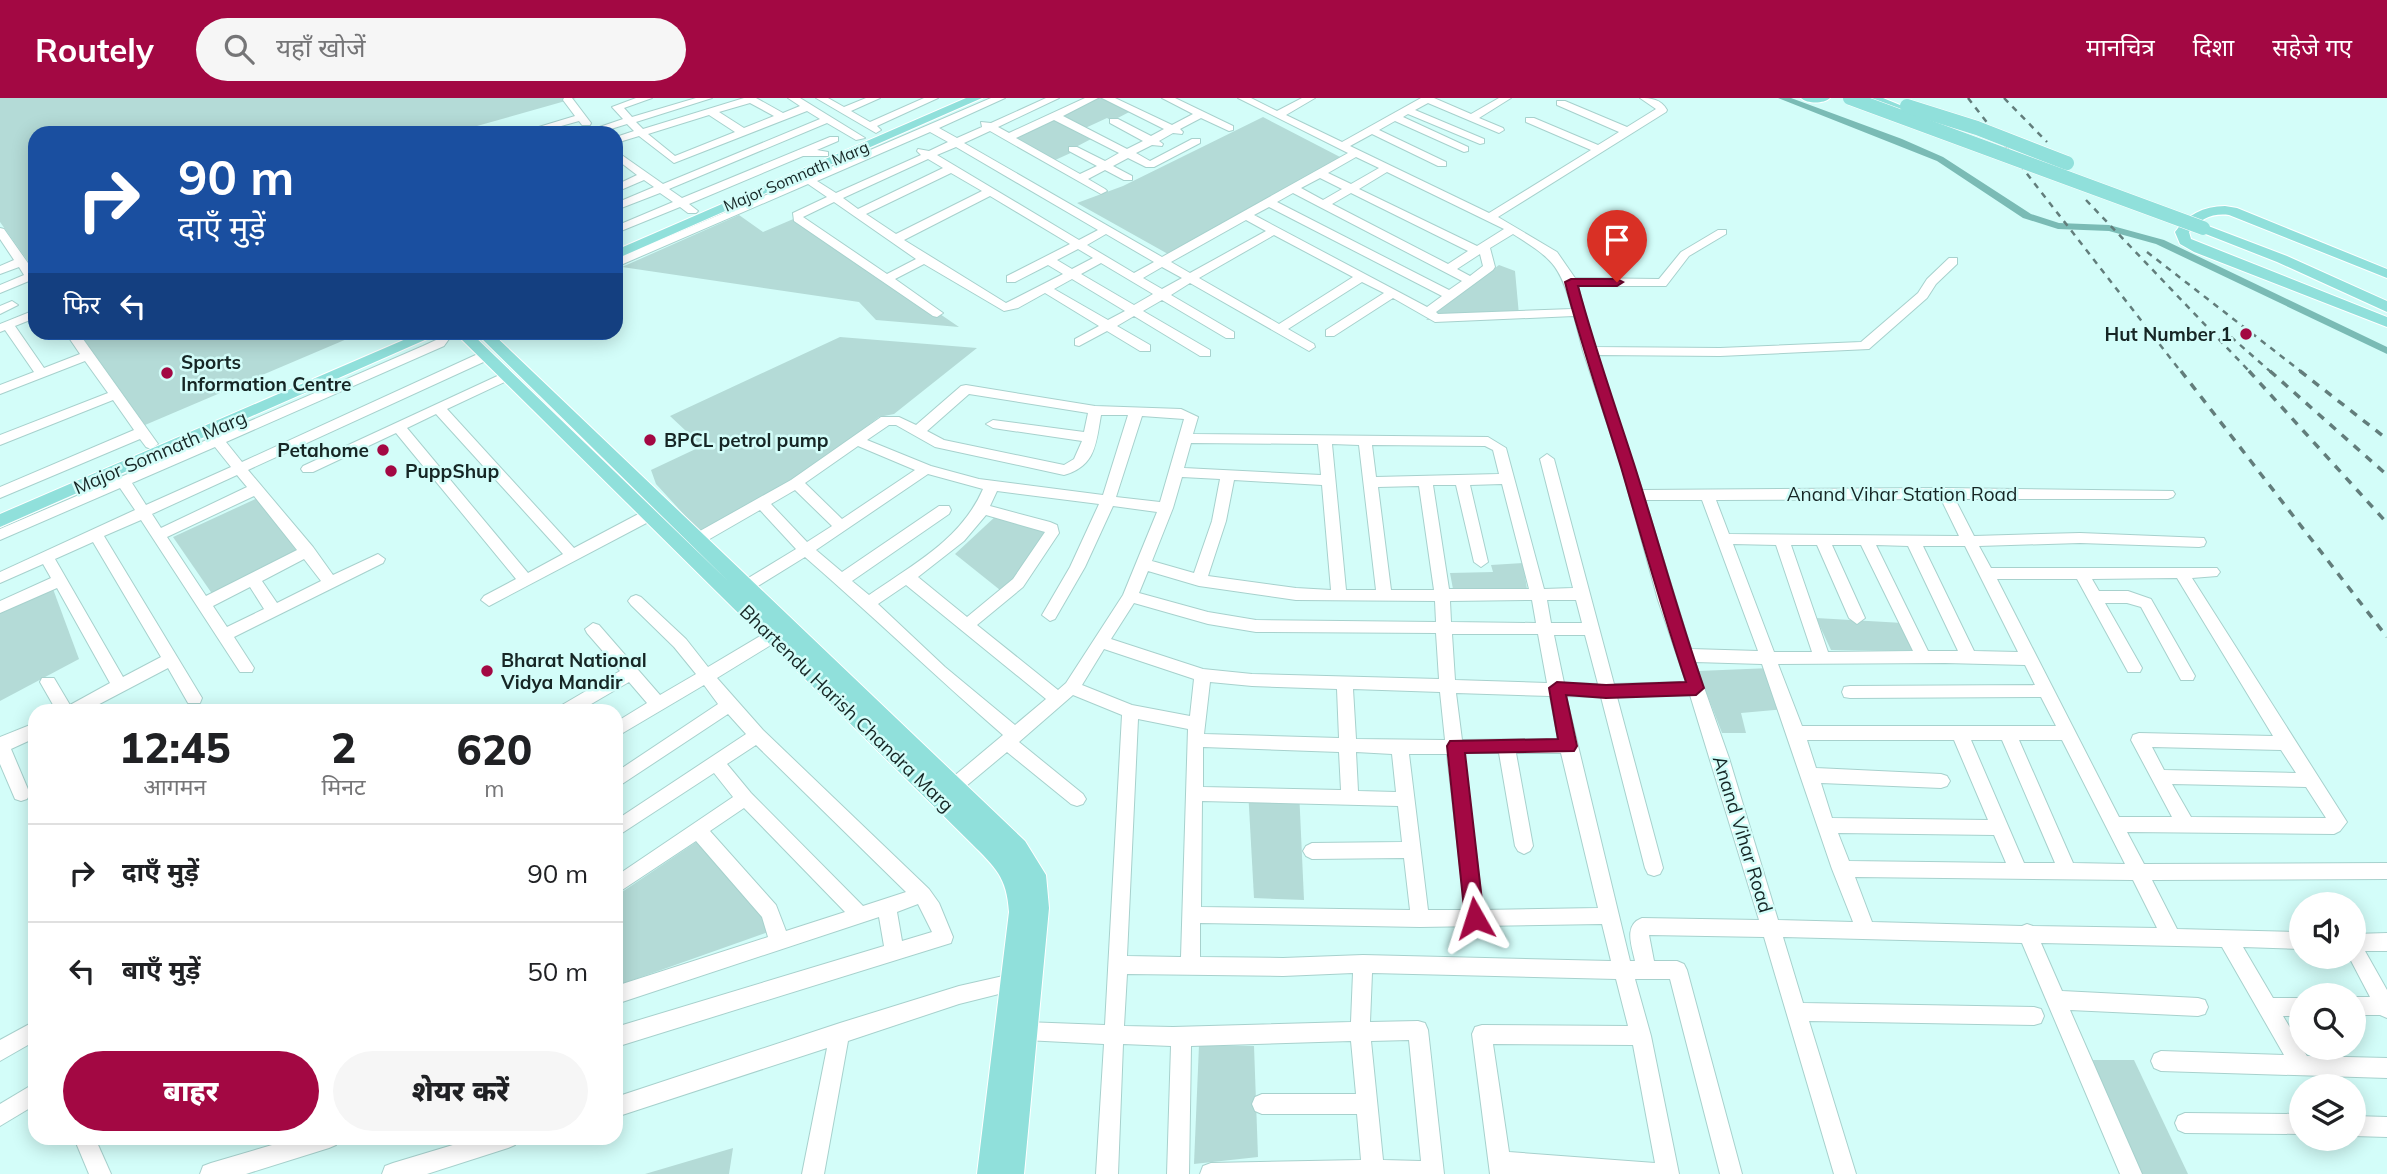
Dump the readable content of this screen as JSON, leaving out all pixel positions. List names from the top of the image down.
{
  "streets": {
    "main road": ["Major Somnath Marg", "Bhartendu Harish Chandra Marg"],
    "street": ["Anand Vihar Station Road", "Anand Vihar Road"]
  },
  "crossings": [
    ["Anand Vihar Station Road", "Anand Vihar Road"]
  ],
  "places": [
    "Hut Number 1",
    "Sports Information Centre",
    "BPCL petrol pump",
    "Petahome",
    "PuppShup",
    "Bharat National Vidya Mandir"
  ],
  "page": {
    "header": "Routely",
    "search": "यहाँ खोजें",
    "nav": ["मानचित्र", "दिशा", "सहेजे गए"],
    "turn": ["90 m", "दाएँ मुड़ें"],
    "then": "फिर",
    "eta": [
      "12:45",
      "आगमन",
      "2",
      "मिनट",
      "620",
      "m"
    ],
    "list": [
      {
        "name": "दाएँ मुड़ें",
        "value": "90 m"
      },
      {
        "name": "बाएँ मुड़ें",
        "value": "50 m"
      }
    ],
    "buttons": ["बाहर", "शेयर करें"]
  }
}
